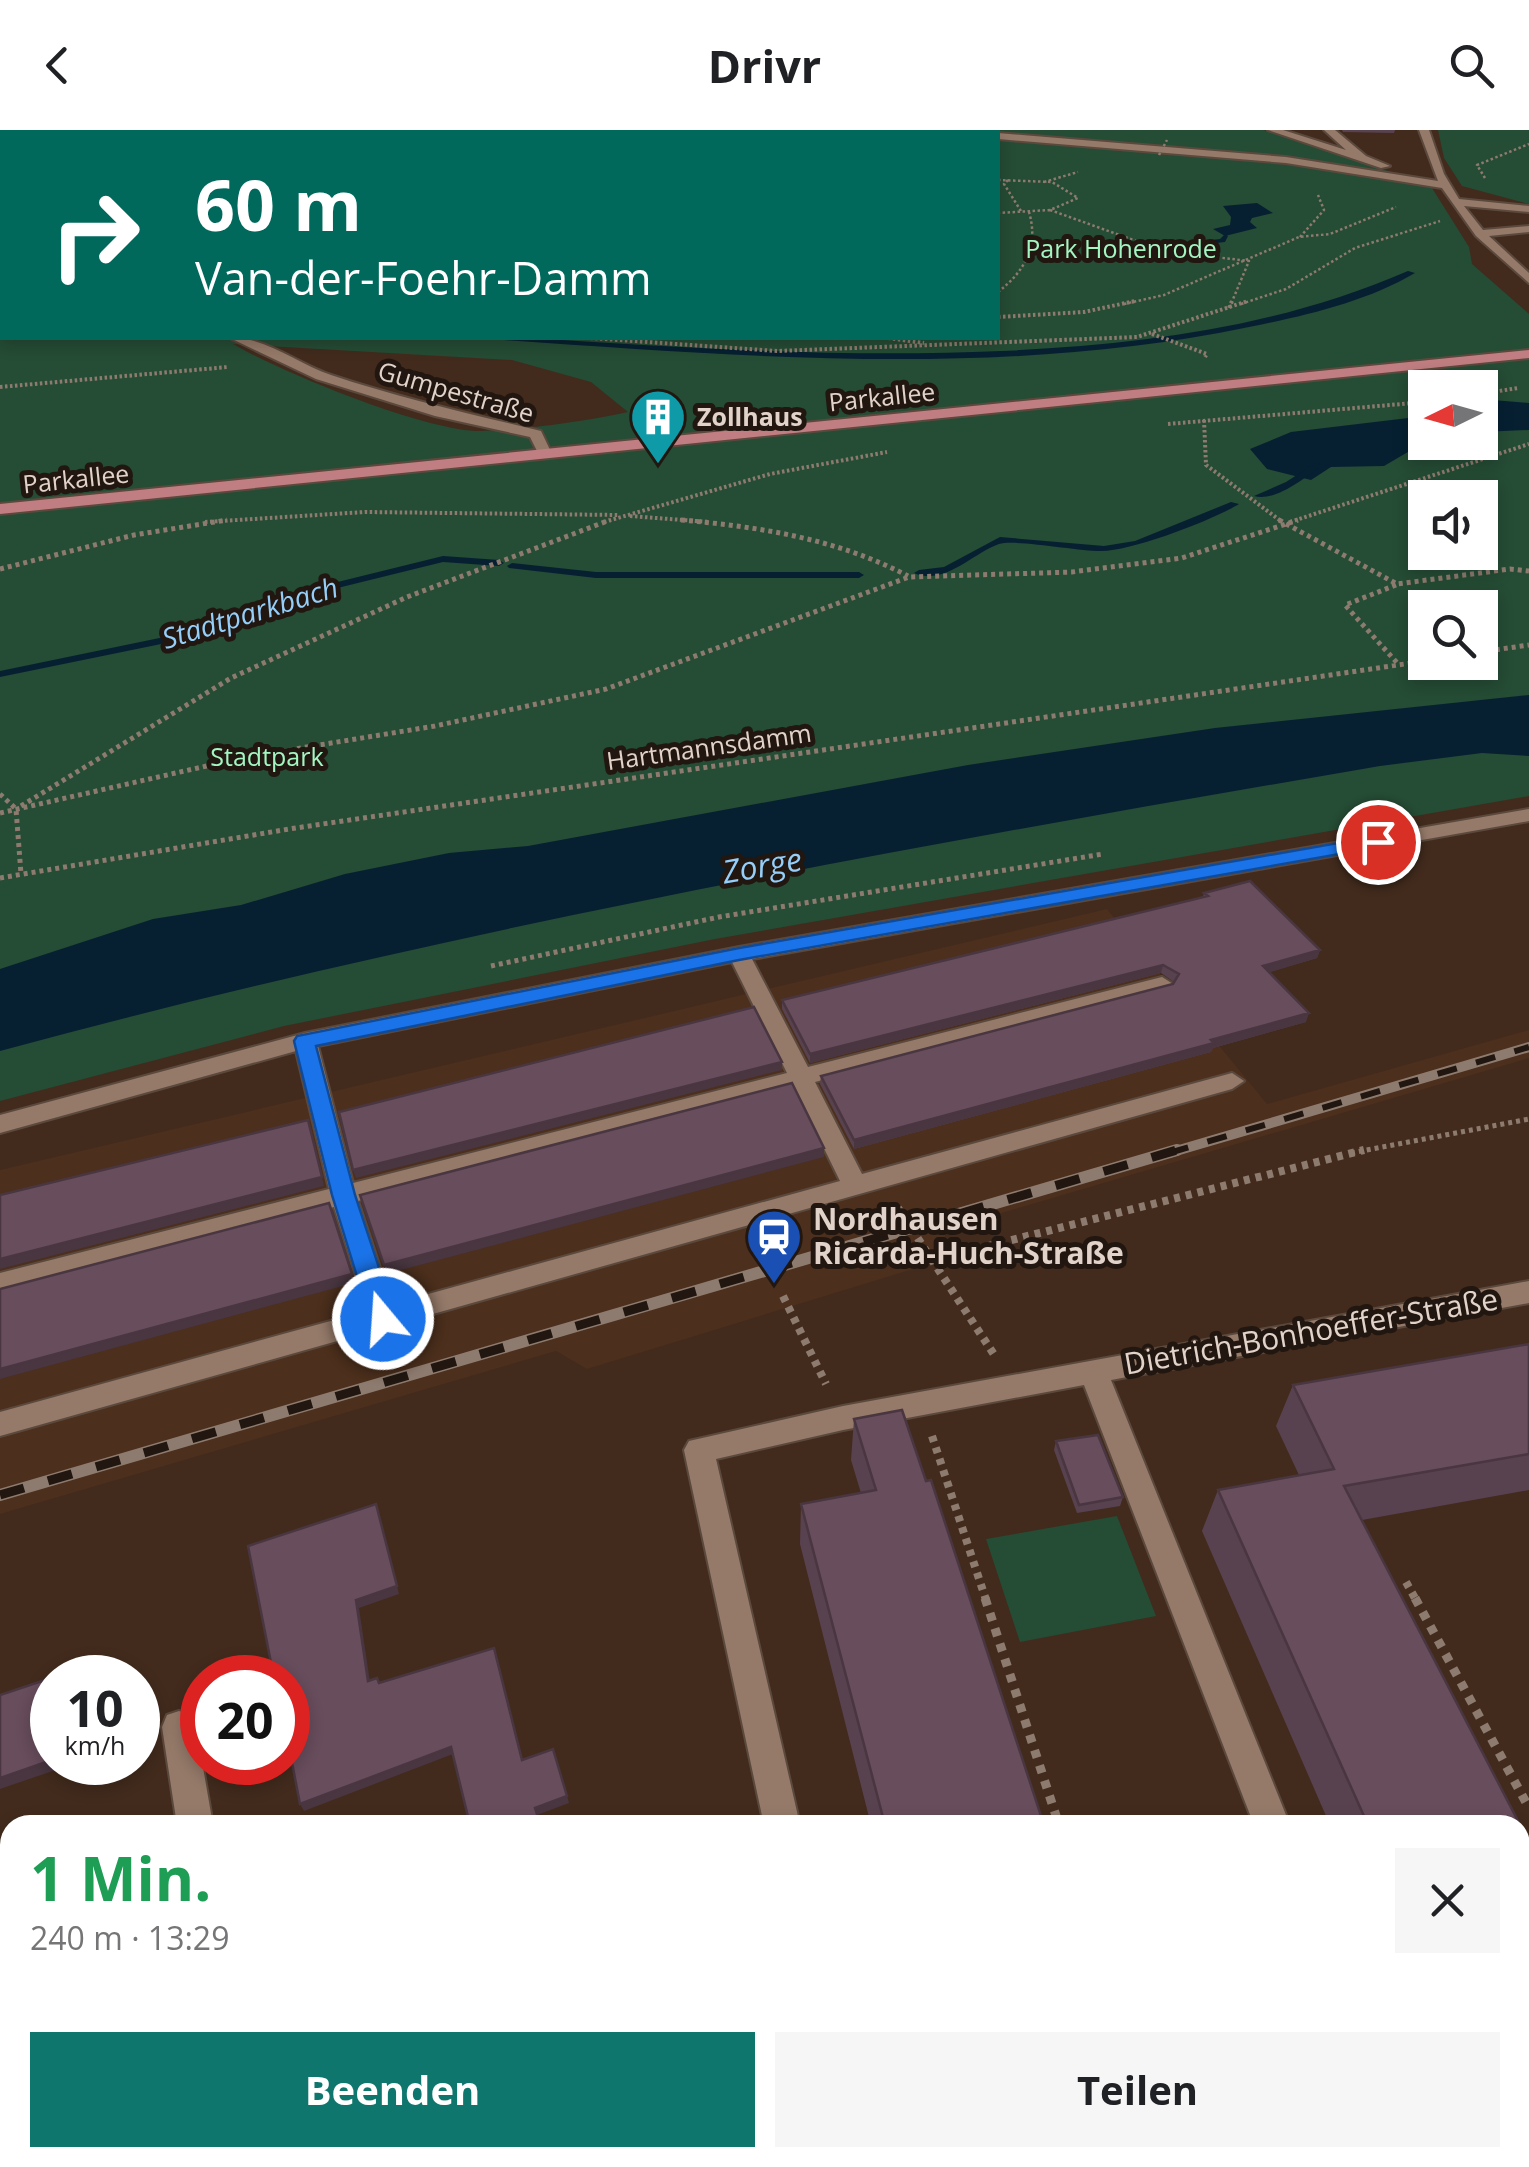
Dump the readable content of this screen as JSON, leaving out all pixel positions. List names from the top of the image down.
{
  "streets": {
    "main road": ["Parkallee"],
    "street": ["Gumpestraße", "Dietrich-Bonhoeffer-Straße"],
    "path": ["Hartmannsdamm"]
  },
  "crossings": [
    ["Gumpestraße", "Parkallee"]
  ],
  "water": ["Stadtparkbach", "Zorge"],
  "parks": ["Park Hohenrode", "Stadtpark"],
  "places": {
    "building": ["Zollhaus"],
    "station": ["Nordhausen Ricarda-Huch-Straße"]
  },
  "north": "left",
  "page": {
    "header": "Drivr",
    "turn": ["60 m", "Van-der-Foehr-Damm"],
    "speed": "10 km/h",
    "limit": "20",
    "heading": ["1 Min.", "240 m · 13:29"],
    "buttons": ["Beenden", "Teilen"]
  }
}
